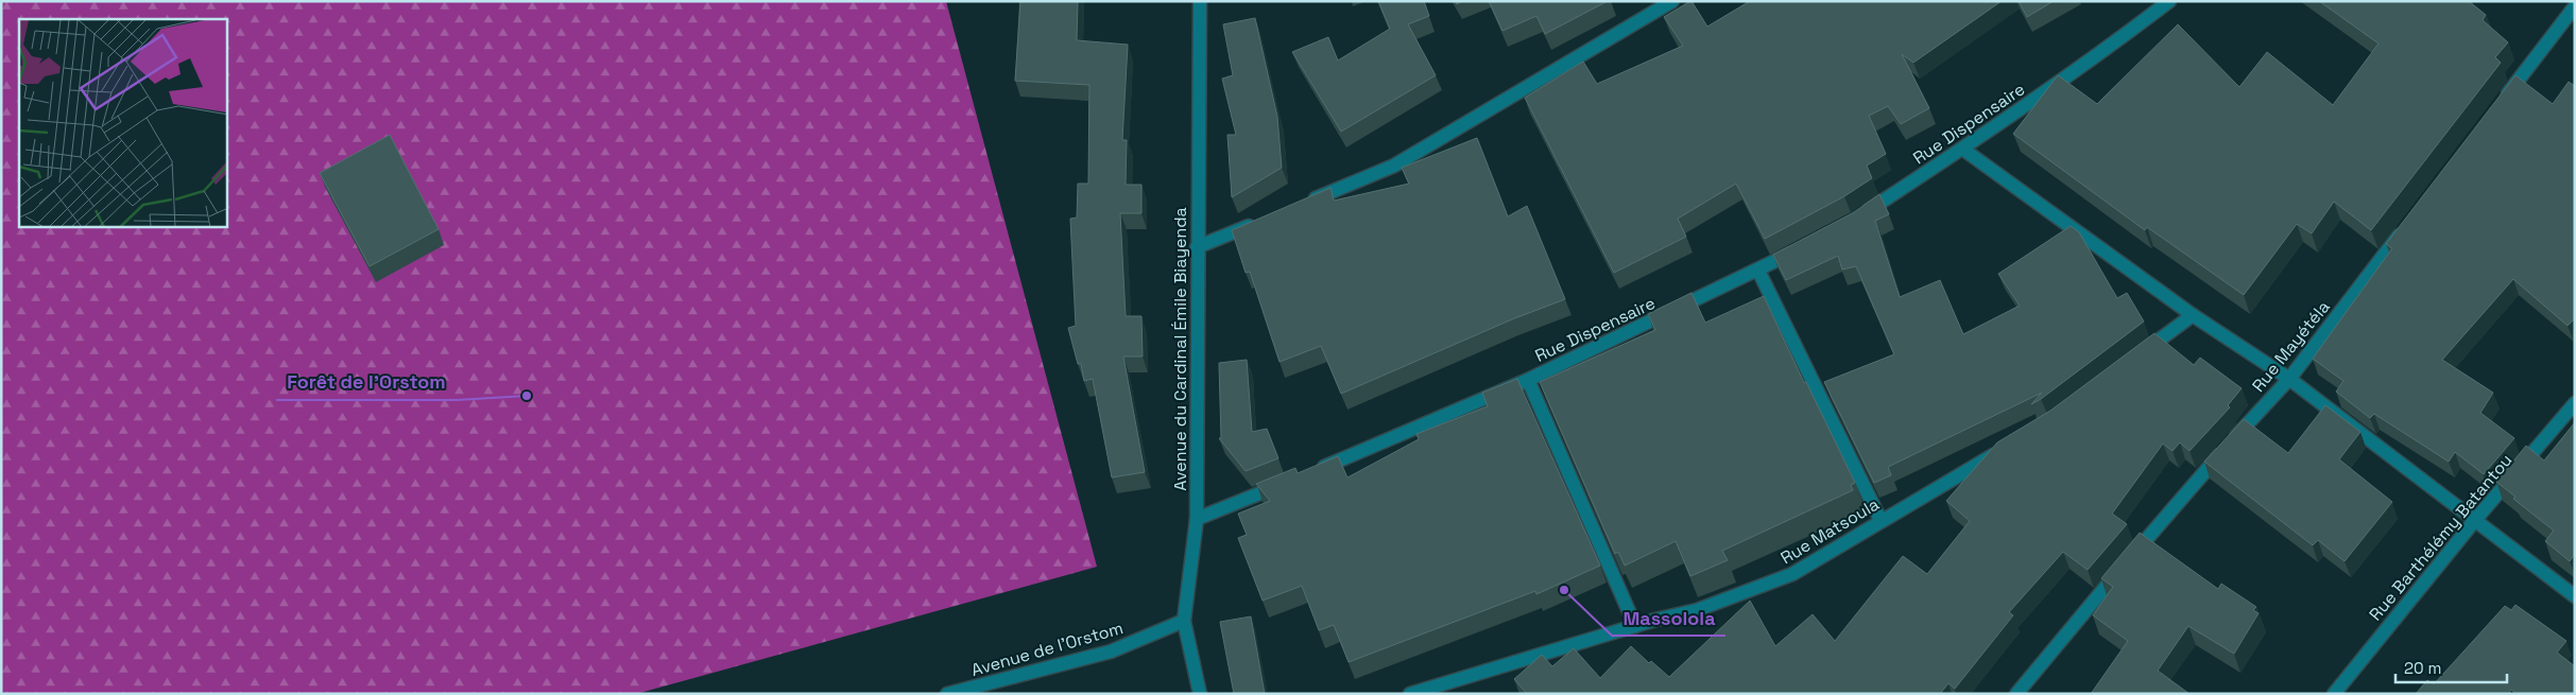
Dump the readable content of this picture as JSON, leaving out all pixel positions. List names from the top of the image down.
{
  "streets": {
    "street": [
      "Rue Dispensaire",
      "Rue Mayétéla",
      "Avenue du Cardinal Émile Biayenda",
      "Rue Matsoula",
      "Rue Barthélémy Batantou",
      "Avenue de l'Orstom"
    ]
  },
  "crossings": [
    ["Avenue du Cardinal Émile Biayenda", "Avenue de l'Orstom"]
  ],
  "places": ["Forêt de l'Orstom", "Massolola"],
  "scale_bar": "20 m"
}
